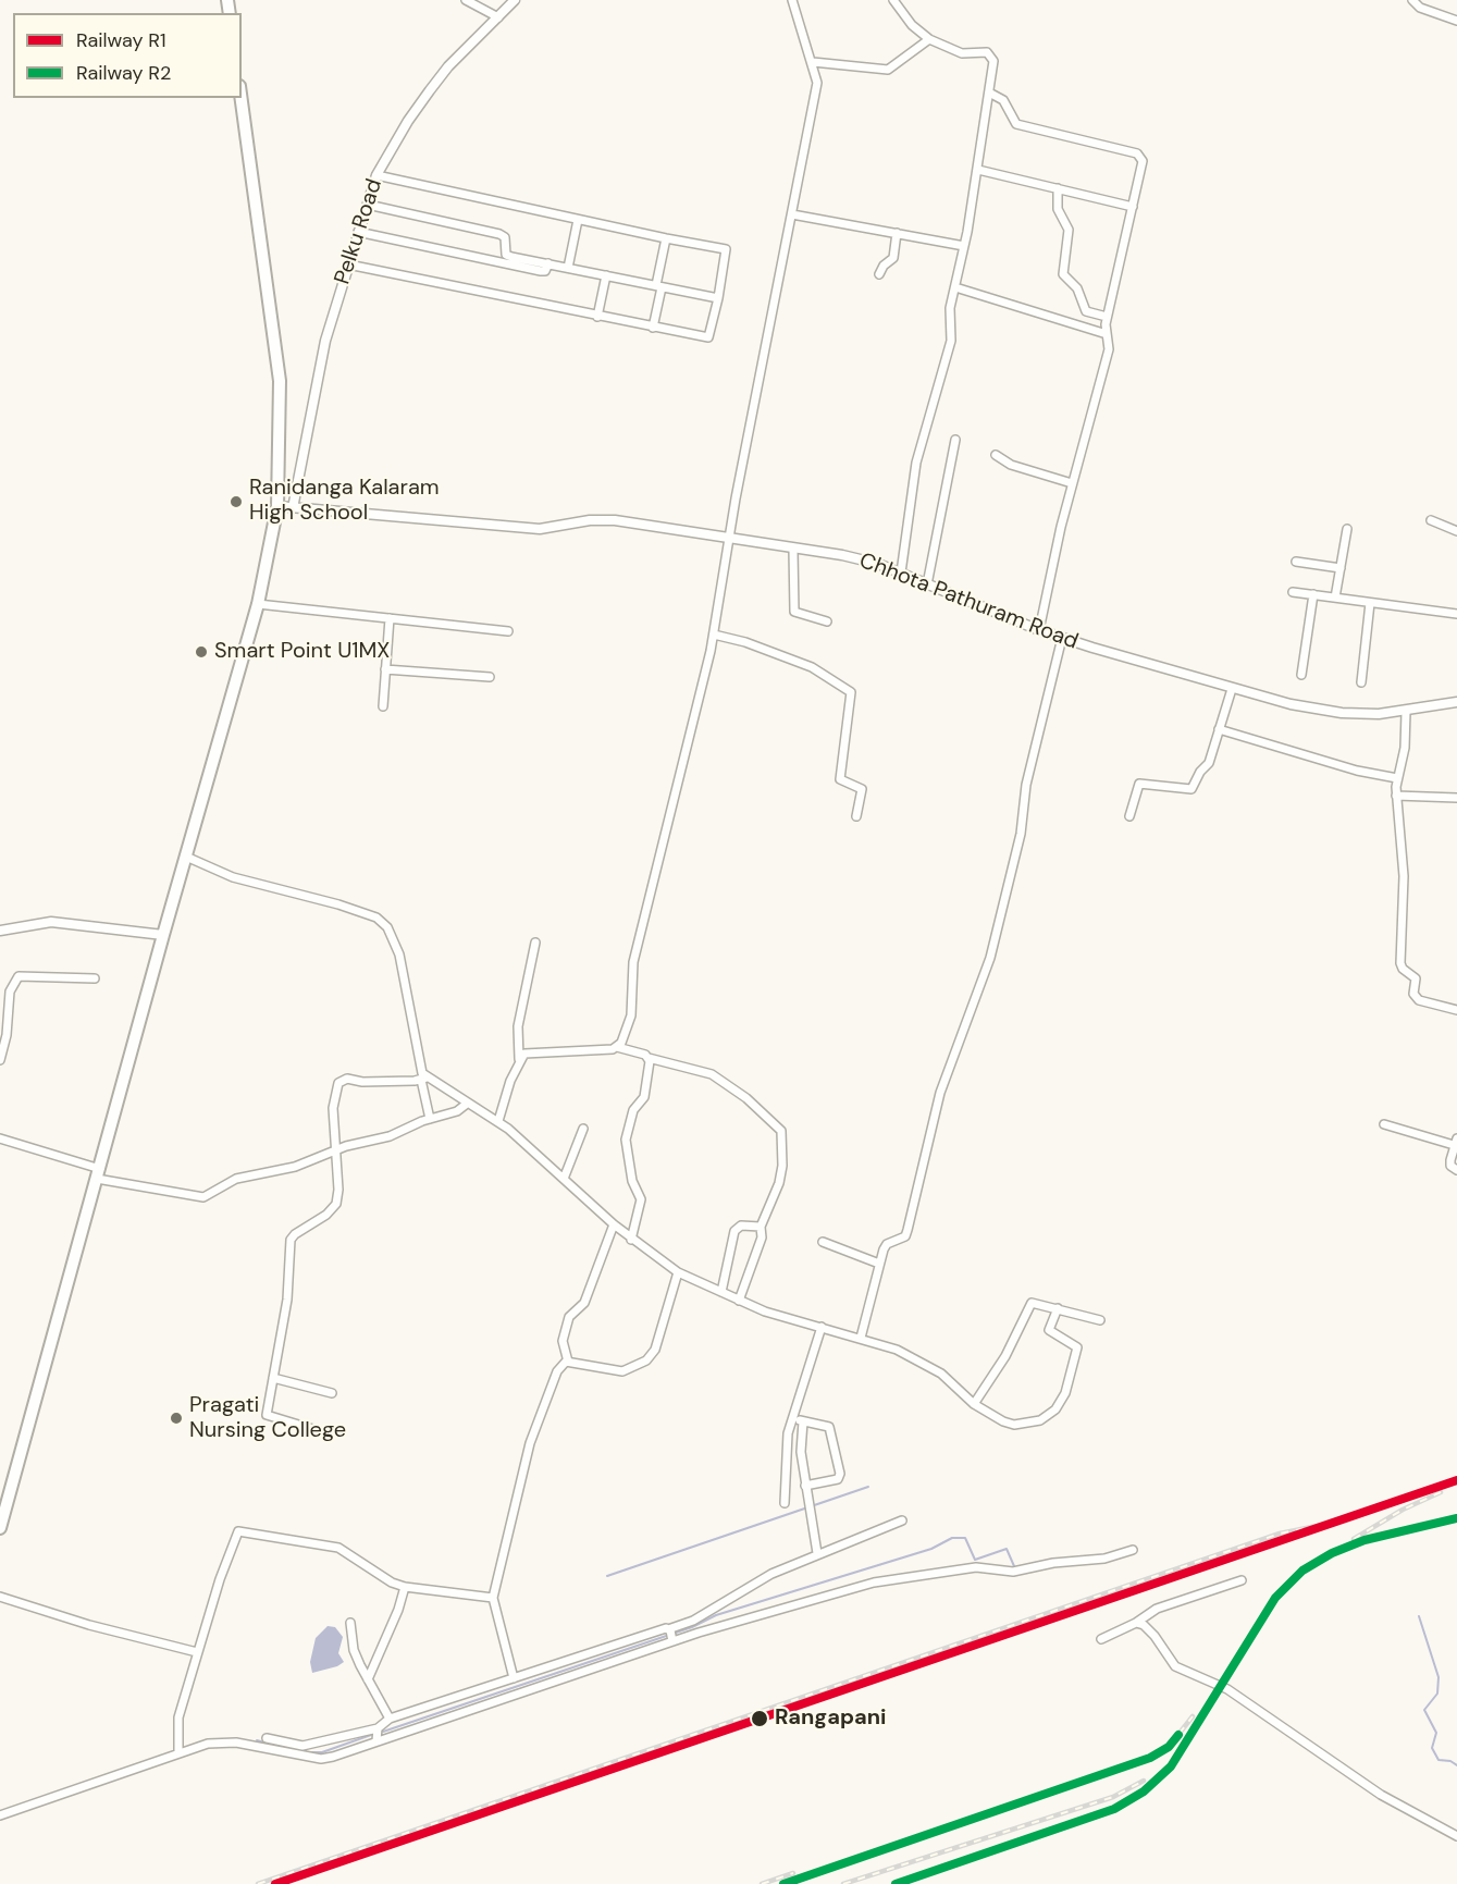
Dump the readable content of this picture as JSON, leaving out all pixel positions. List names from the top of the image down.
{
  "streets": {
    "street": ["Pelku Road", "Chhota Pathuram Road"]
  },
  "crossings": [
    ["Pelku Road", "Chhota Pathuram Road"]
  ],
  "places": [
    "Ranidanga Kalaram High School",
    "Smart Point U1MX",
    "Pragati Nursing College",
    "Rangapani"
  ],
  "lines": ["rail line R1", "rail line R2"],
  "legend": ["Railway R1", "Railway R2"]
}
